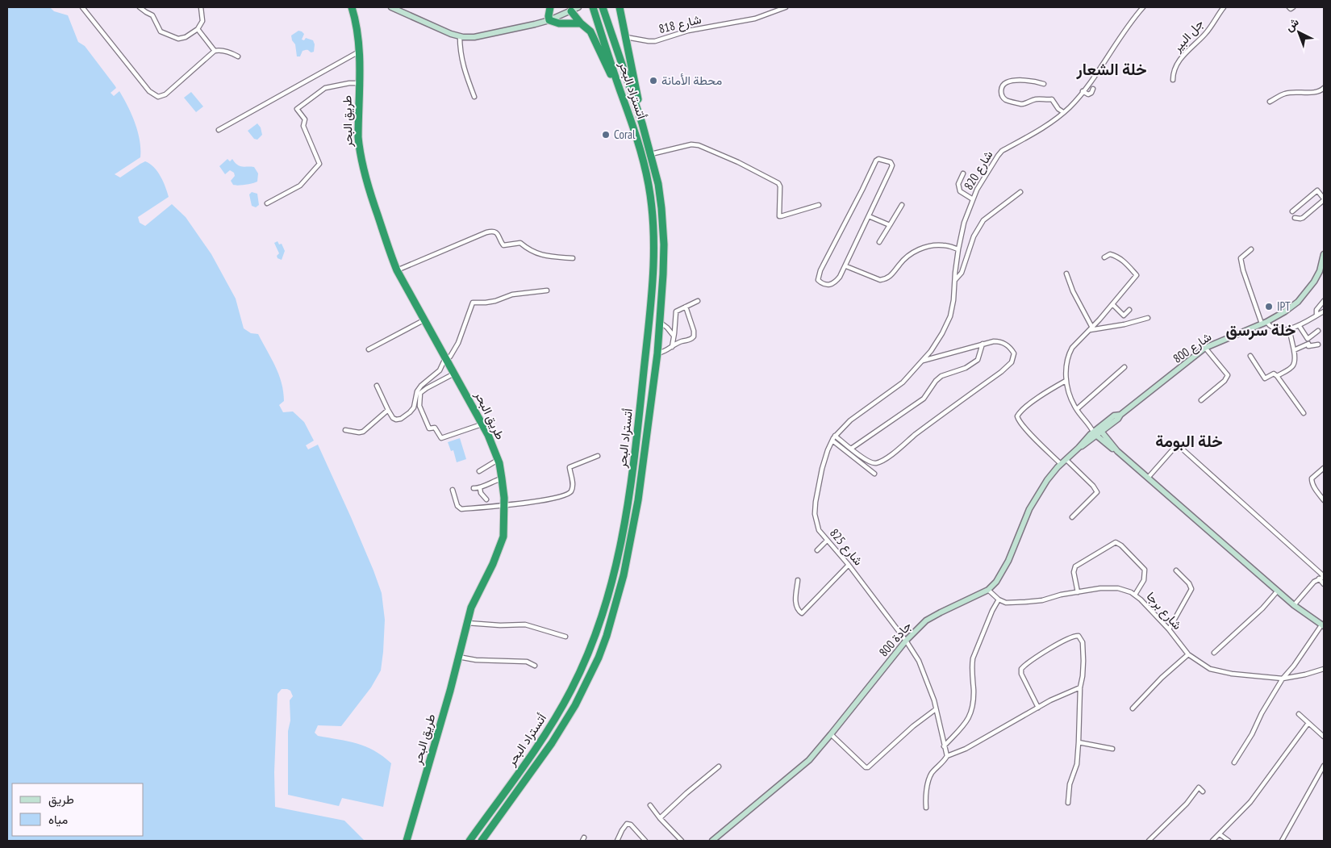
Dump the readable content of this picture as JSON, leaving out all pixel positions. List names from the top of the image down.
{
  "streets": {
    "highway": ["أتستراد البحر", "طريق البحر"],
    "main road": ["شارع 800", "جادة 800"],
    "street": [
      "شارع 818",
      "جل البير",
      "شارع 820",
      "شارع 825",
      "شارع برجا"
    ]
  },
  "crossings": [
    ["شارع 820", "شارع 825"],
    ["شارع 800", "جادة 800"],
    ["شارع 825", "جادة 800"]
  ],
  "districts": ["خلة الشعار", "خلة سرسق", "خلة البومة"],
  "places": ["محطة الأمانة", "Coral", "IPT"],
  "legend": ["طريق", "مياه"],
  "north": "top left"
}
